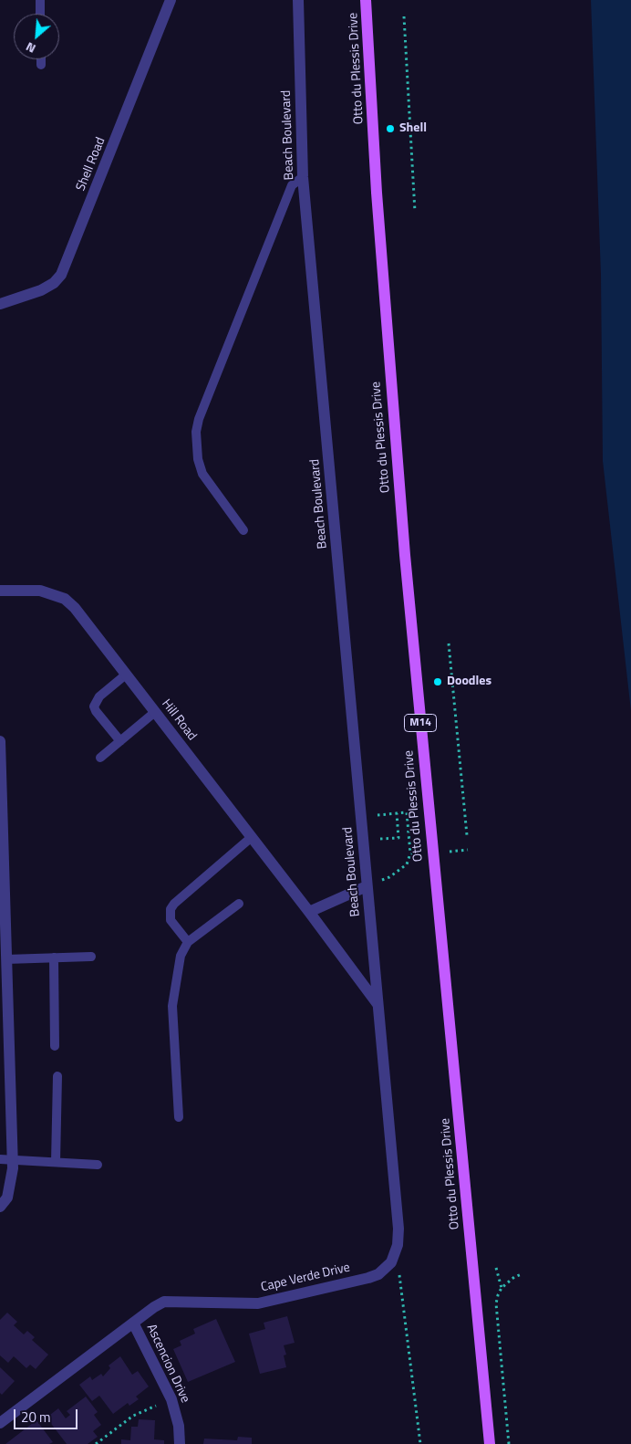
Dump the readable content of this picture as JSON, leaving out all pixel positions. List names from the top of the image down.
{
  "streets": {
    "main road": ["Otto du Plessis Drive", "M14"],
    "street": [
      "Beach Boulevard",
      "Shell Road",
      "Hill Road",
      "Cape Verde Drive",
      "Ascencion Drive"
    ]
  },
  "crossings": [
    ["Beach Boulevard", "Hill Road"],
    ["Beach Boulevard", "Cape Verde Drive"],
    ["Hill Road", "Cape Verde Drive"],
    ["Cape Verde Drive", "Ascencion Drive"]
  ],
  "places": ["Shell", "Doodles"],
  "scale_bar": "20 m",
  "north": "bottom left"
}
